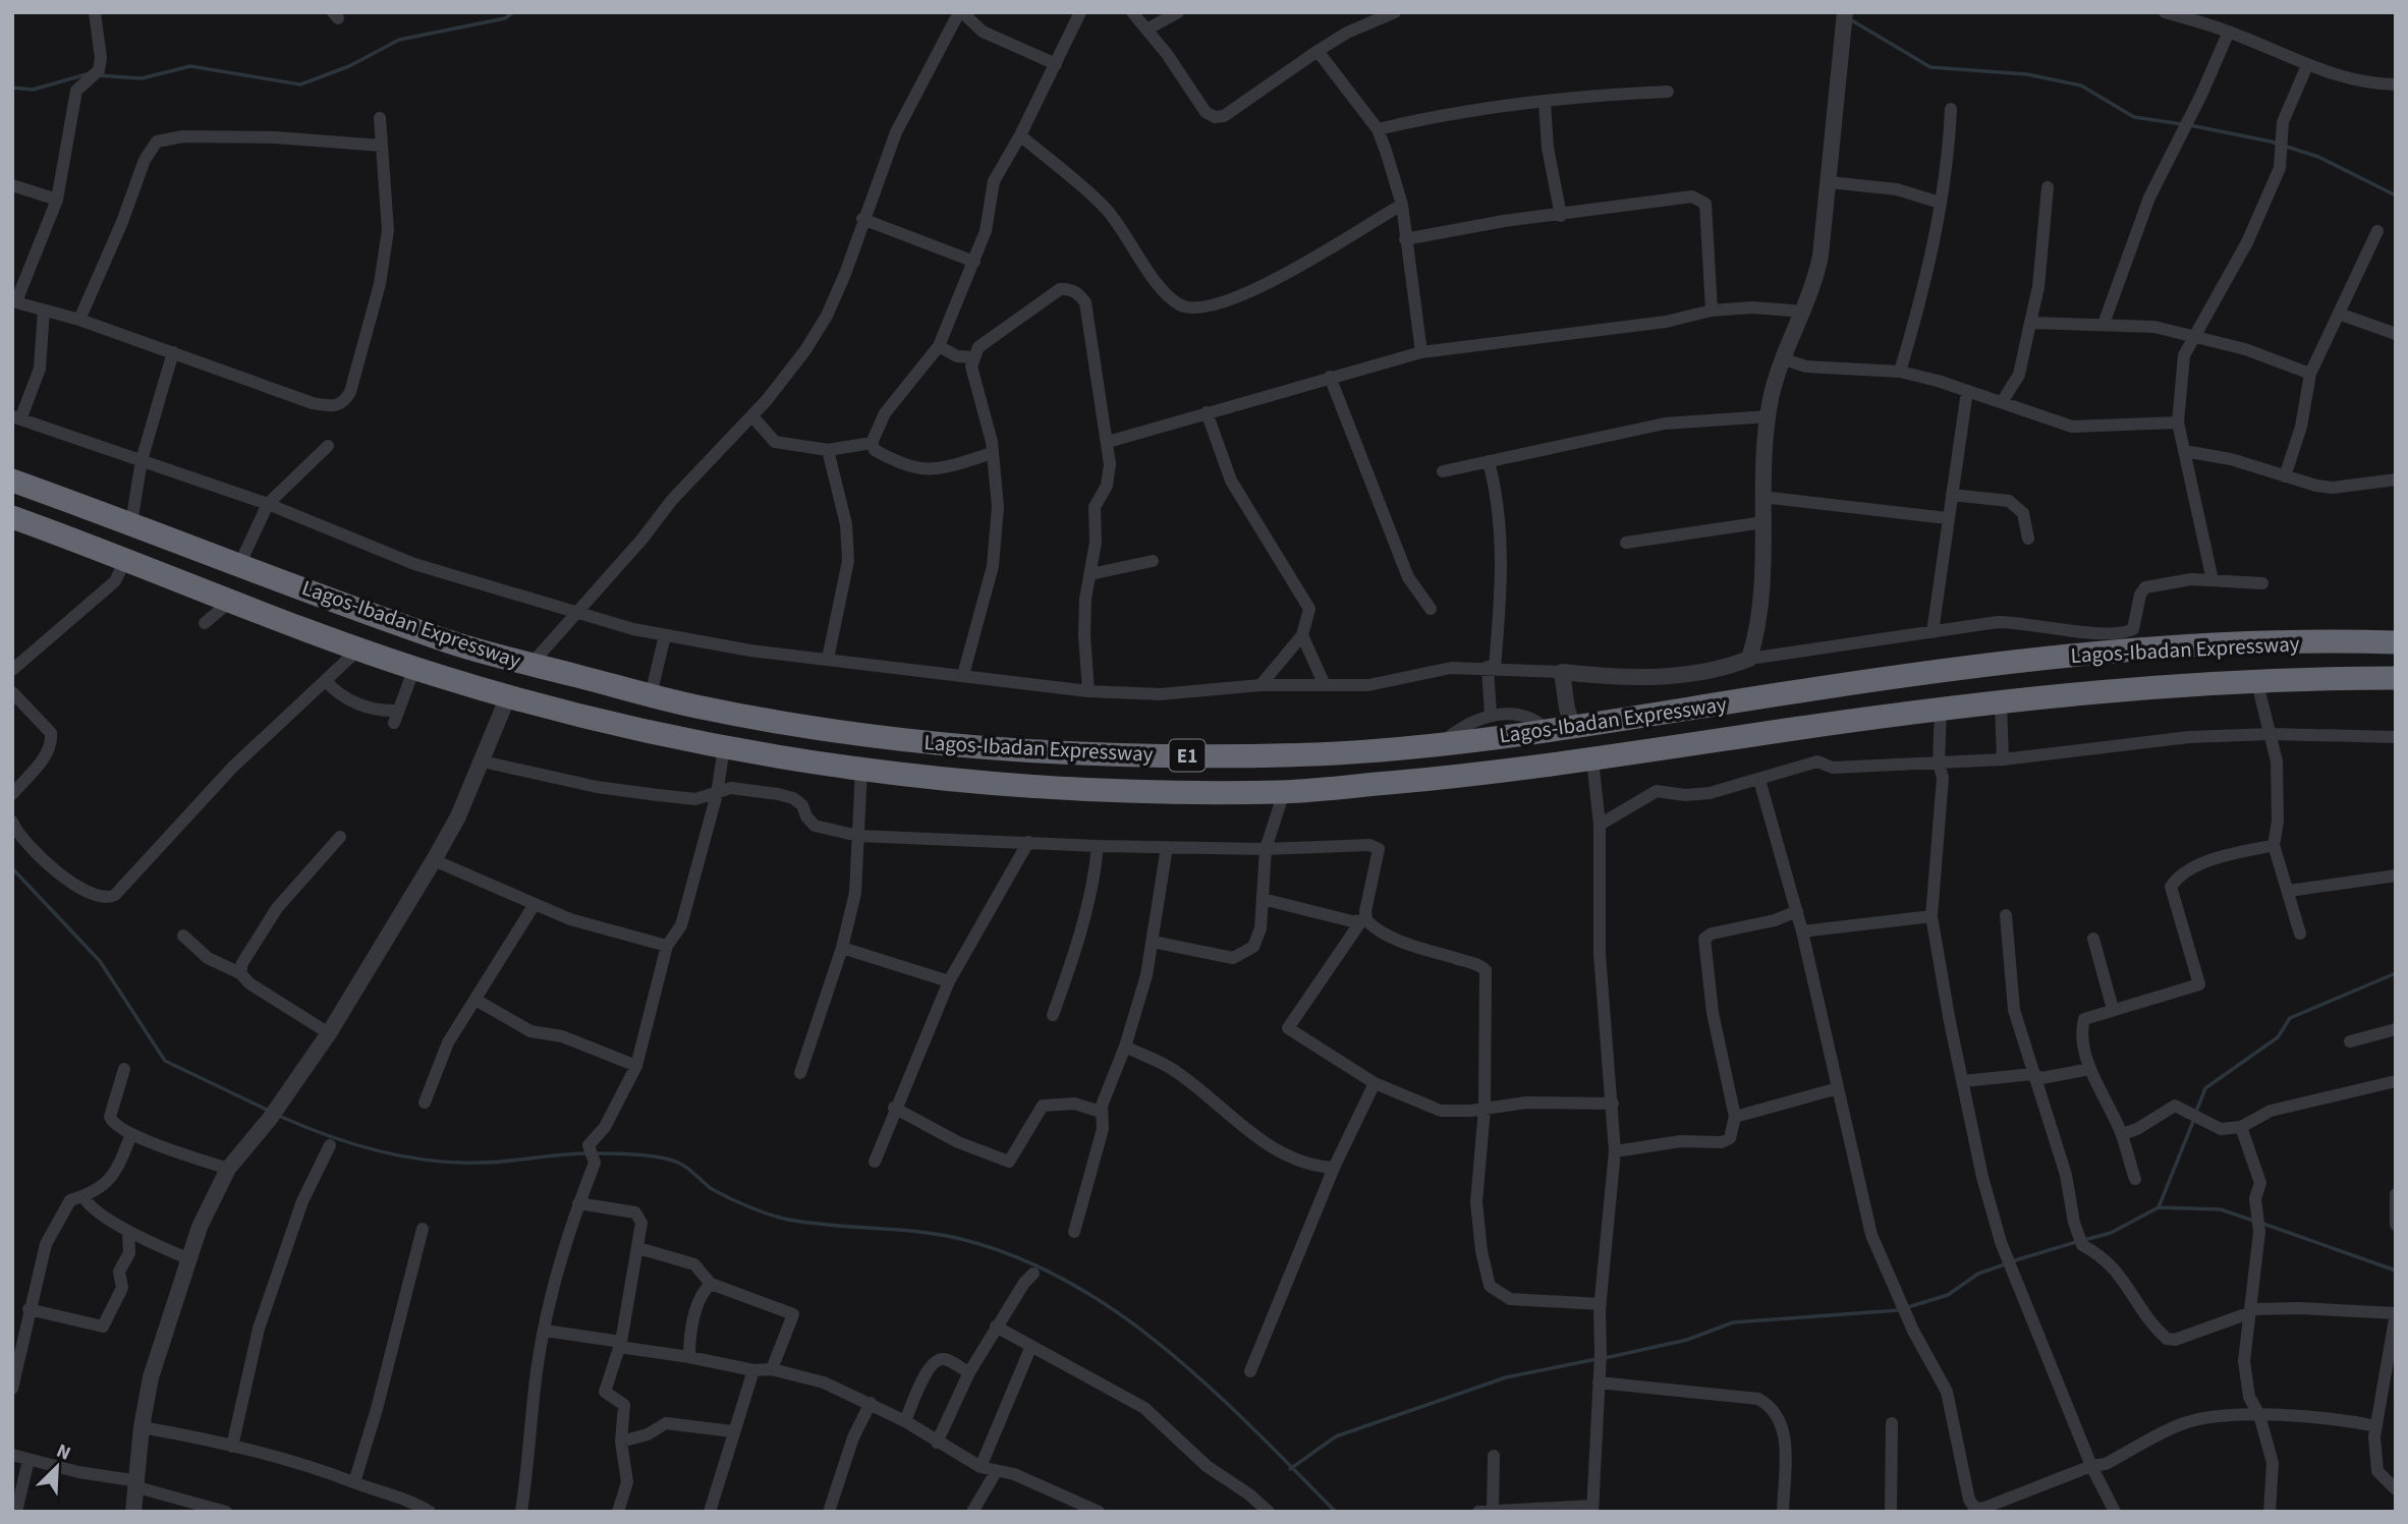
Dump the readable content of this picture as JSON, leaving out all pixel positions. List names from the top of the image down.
{
  "streets": {
    "highway": ["Lagos-Ibadan Expressway", "E1"]
  },
  "north": "top right"
}
